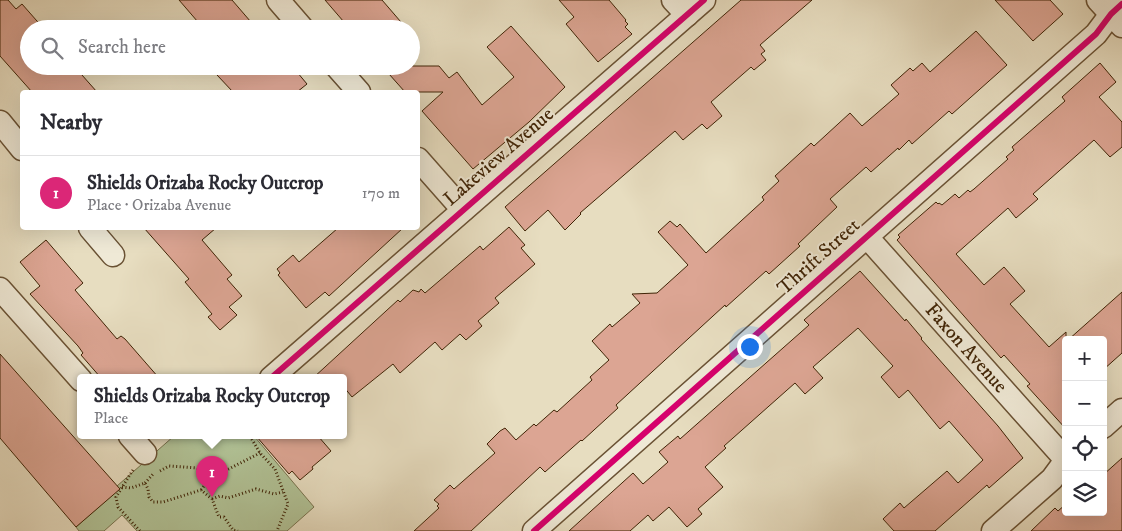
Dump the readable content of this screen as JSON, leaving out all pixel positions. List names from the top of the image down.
{
  "streets": {
    "street": ["Lakeview Avenue", "Thrift Street", "Faxon Avenue"]
  },
  "crossings": [
    ["Thrift Street", "Faxon Avenue"]
  ],
  "page": {
    "search": "Search here",
    "heading": "Nearby",
    "list": [
      {
        "mark": "1",
        "name": "Shields Orizaba Rocky Outcrop",
        "note": "Place · Orizaba Avenue",
        "value": "170 m"
      }
    ],
    "map_buttons": ["+", "−"],
    "popup": ["Shields Orizaba Rocky Outcrop", "Place"],
    "pins": "1"
  }
}
